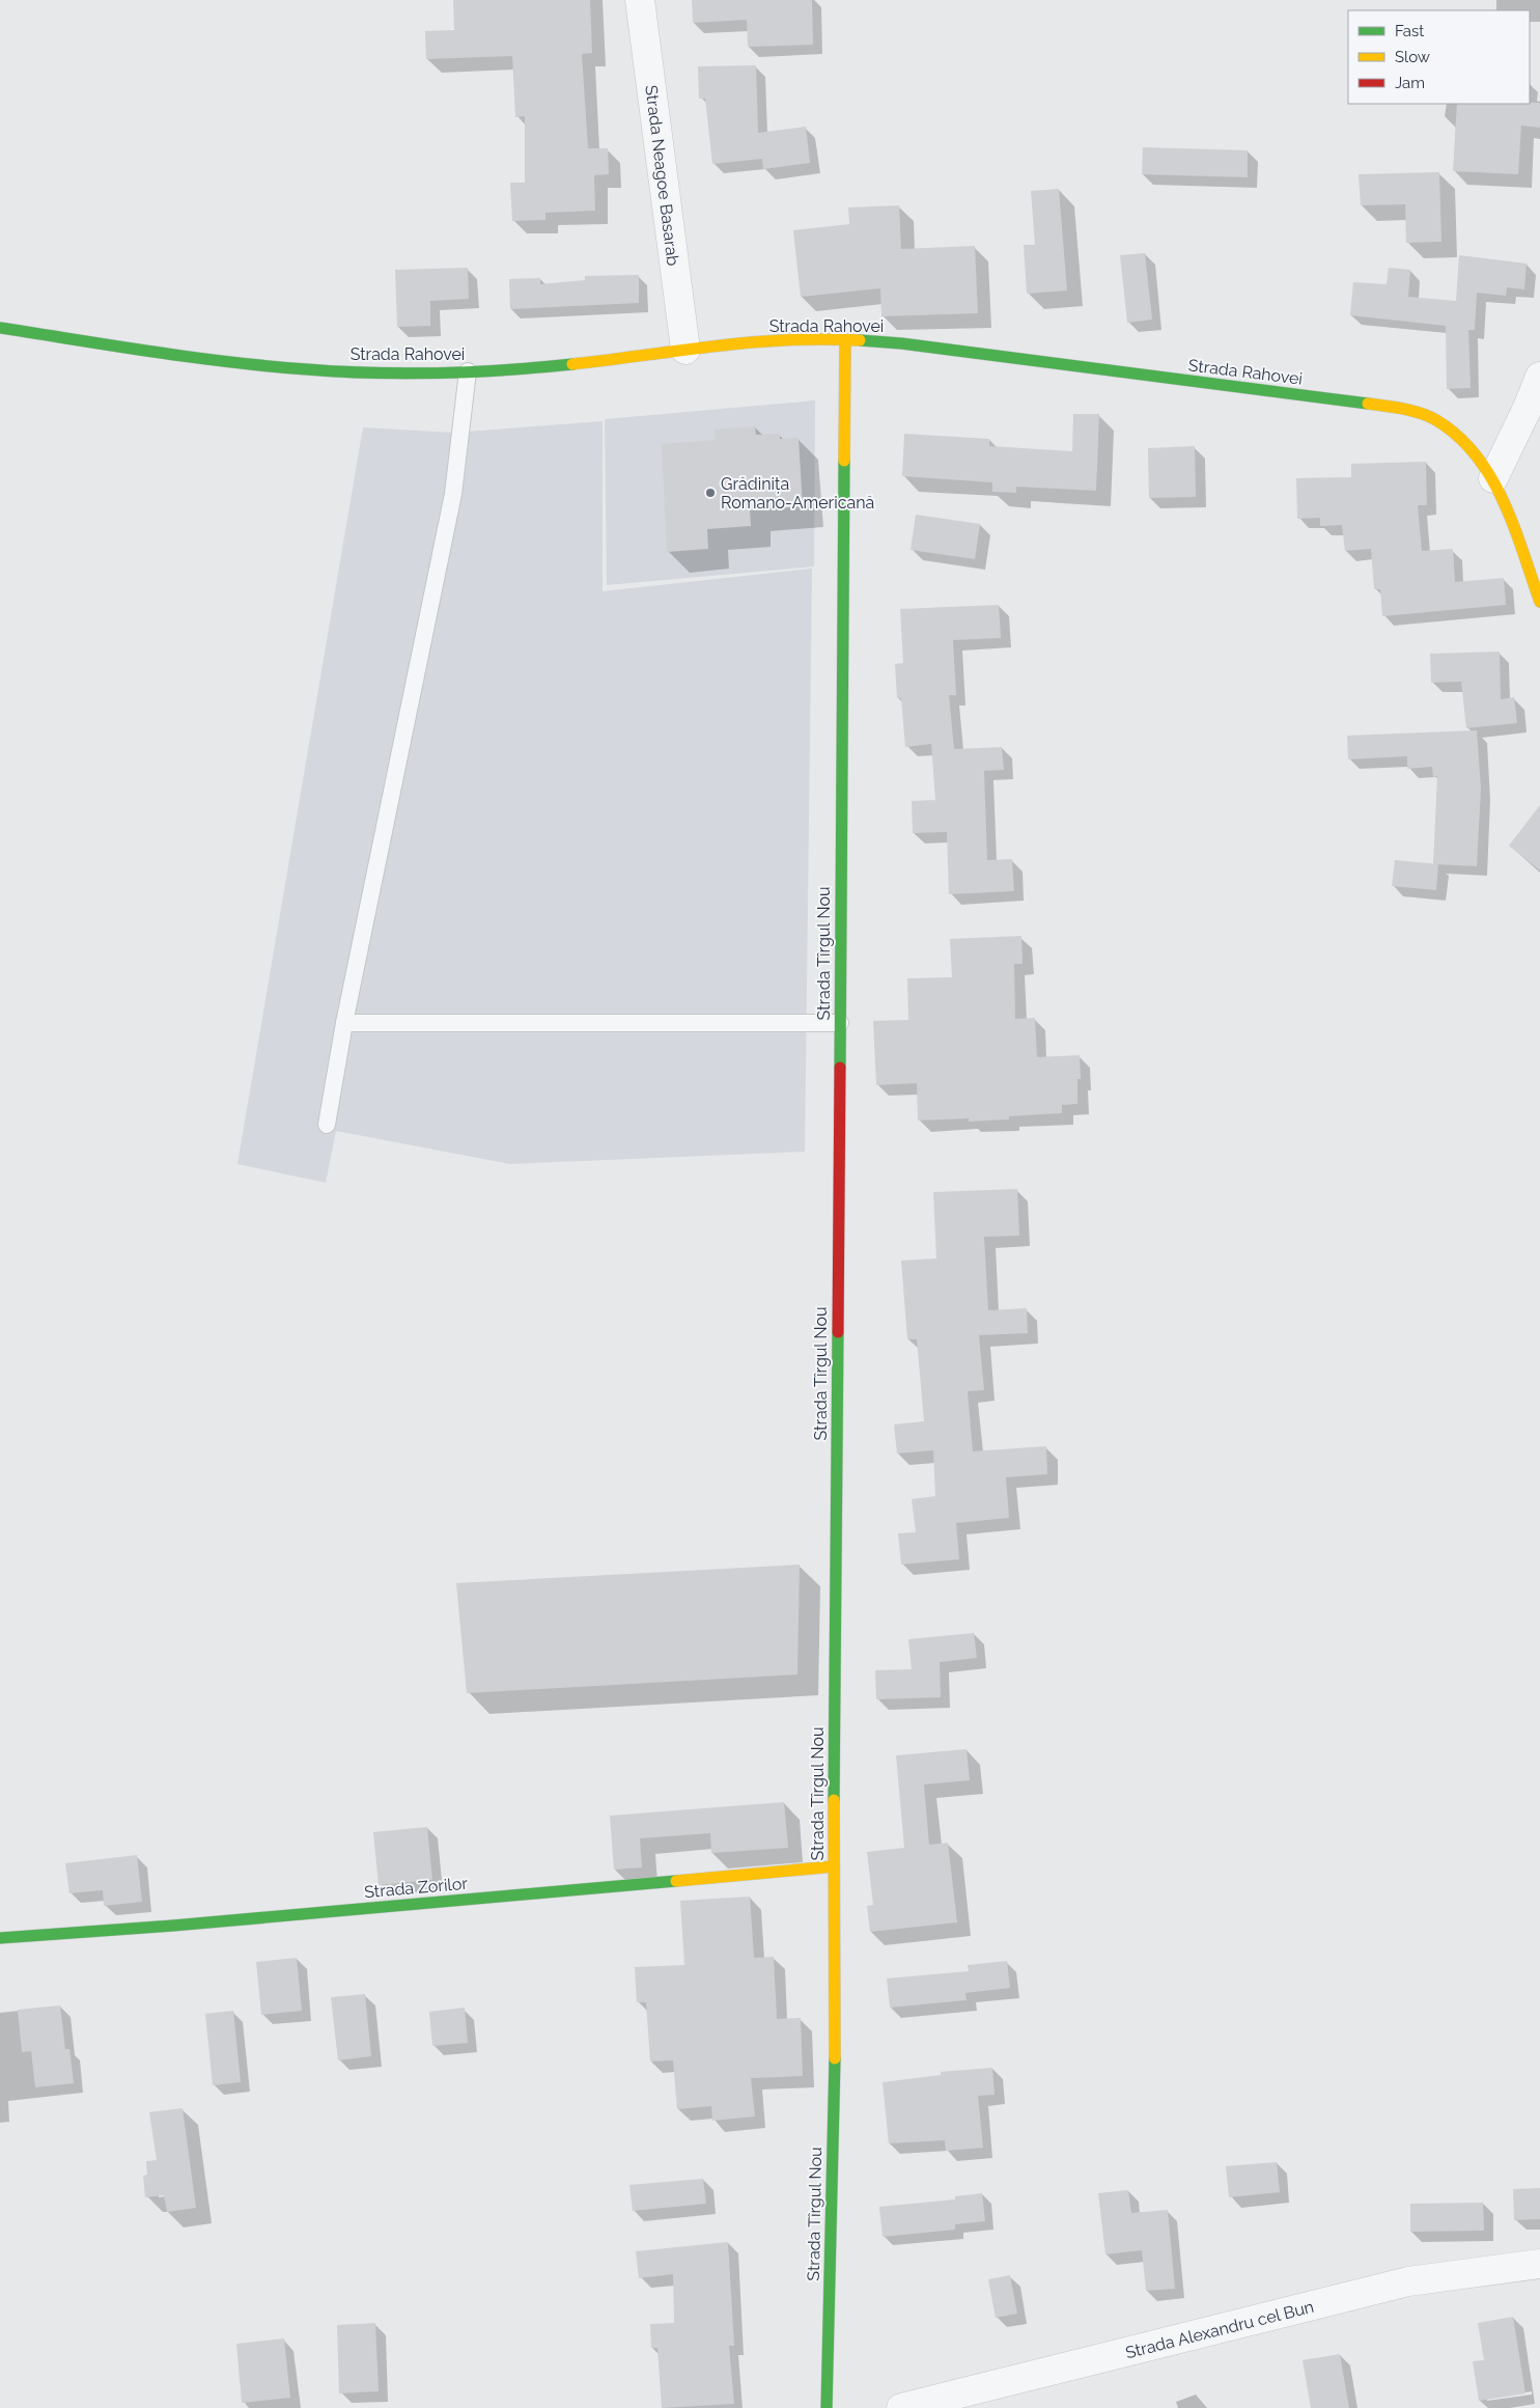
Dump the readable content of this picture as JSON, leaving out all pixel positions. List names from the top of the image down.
{
  "streets": {
    "street": [
      "Strada Neagoe Basarab",
      "Strada Rahovei",
      "Strada Tîrgul Nou",
      "Strada Zorilor",
      "Strada Alexandru cel Bun"
    ]
  },
  "crossings": [
    ["Strada Neagoe Basarab", "Strada Rahovei"],
    ["Strada Rahovei", "Strada Tîrgul Nou"],
    ["Strada Tîrgul Nou", "Strada Zorilor"]
  ],
  "places": ["Grădinița Romano-Americană"],
  "legend": ["Fast", "Slow", "Jam"]
}
